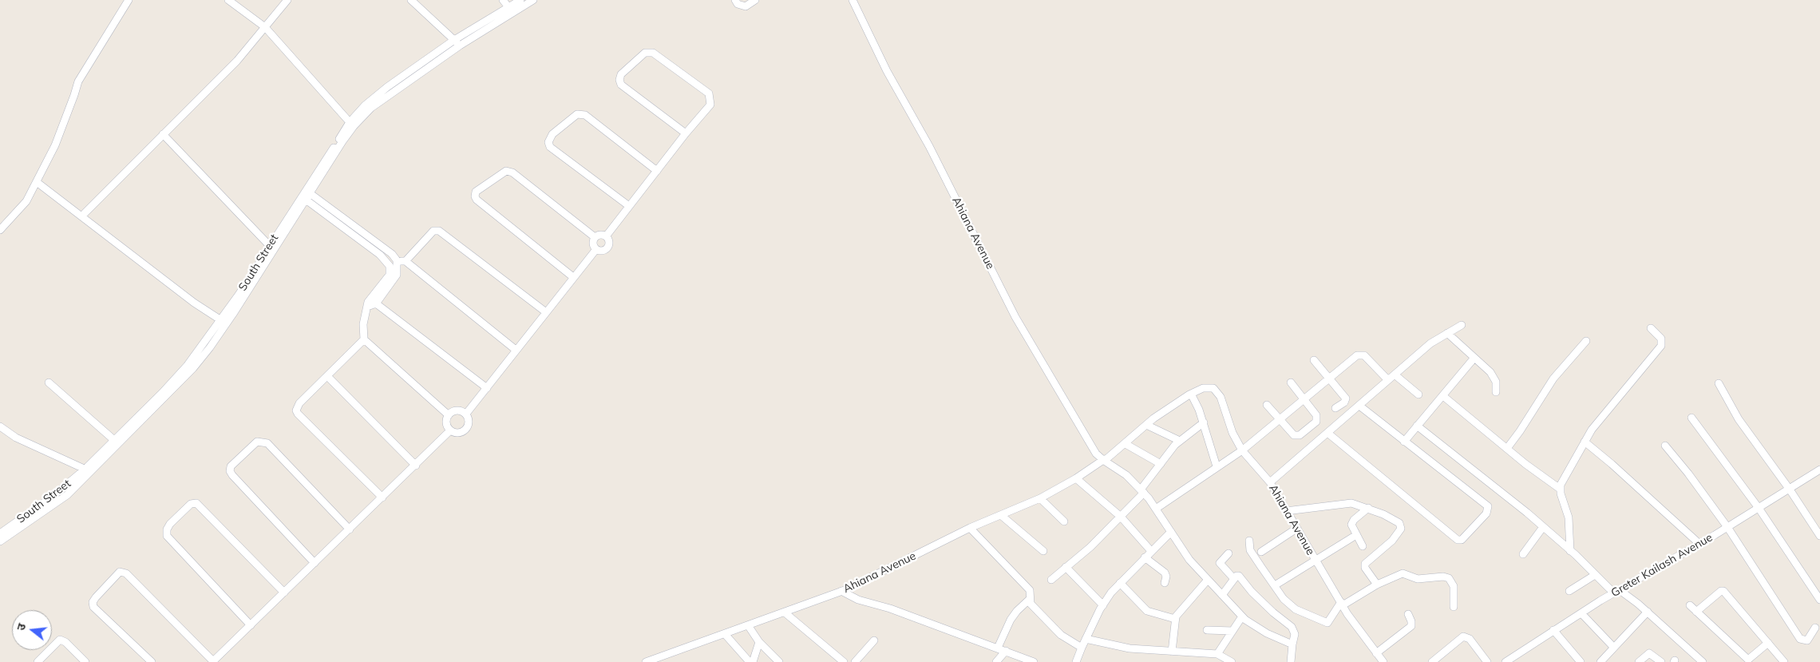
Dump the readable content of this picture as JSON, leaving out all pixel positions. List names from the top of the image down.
{
  "streets": {
    "street": ["Ahiana Avenue", "South Street", "Greter Kailash Avenue"]
  },
  "north": "left"
}
